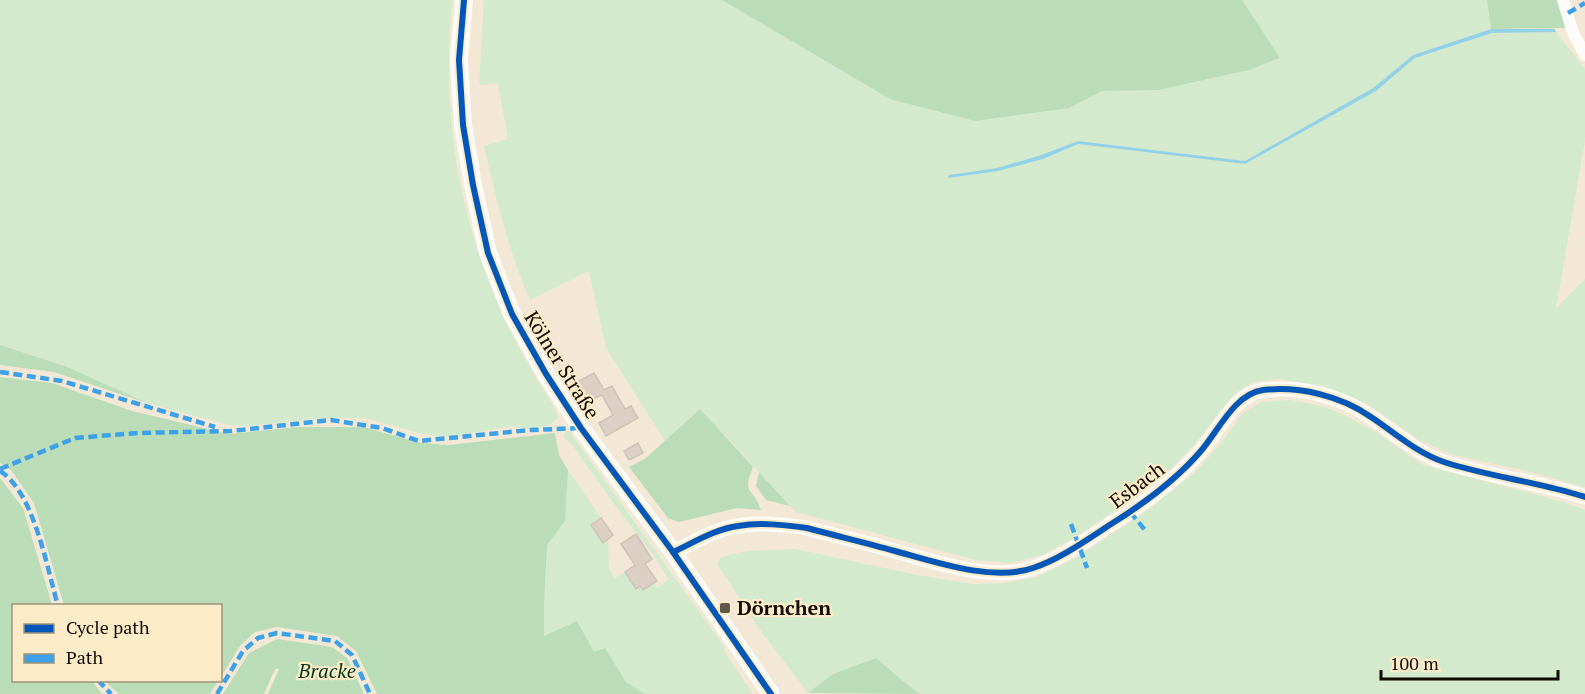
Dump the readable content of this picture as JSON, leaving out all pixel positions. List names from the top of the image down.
{
  "streets": {
    "main road": ["Kölner Straße"],
    "street": ["Esbach"]
  },
  "crossings": [
    ["Kölner Straße", "Esbach"]
  ],
  "parks": ["Bracke"],
  "places": {
    "transit": ["Dörnchen"]
  },
  "legend": ["Cycle path", "Path"],
  "scale_bar": "100 m"
}
